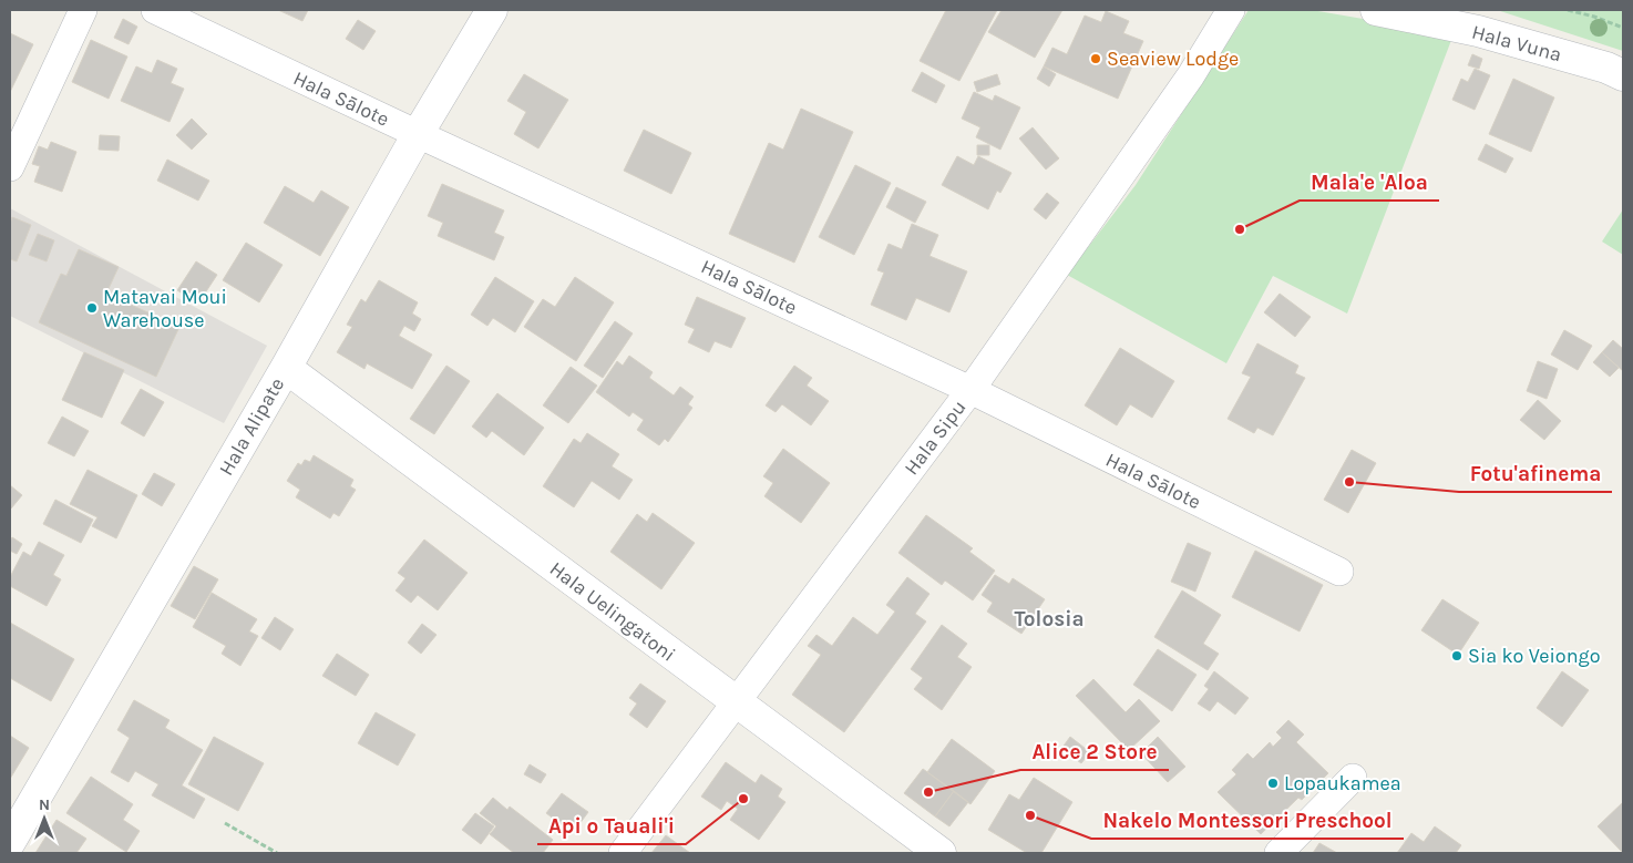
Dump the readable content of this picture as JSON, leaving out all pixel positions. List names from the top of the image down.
{
  "streets": {
    "street": [
      "Hala Vuna",
      "Hala Sālote",
      "Hala Alipate",
      "Hala Sipu",
      "Hala Uelingatoni"
    ]
  },
  "crossings": [
    ["Hala Sālote", "Hala Alipate"],
    ["Hala Sālote", "Hala Sipu"],
    ["Hala Alipate", "Hala Uelingatoni"],
    ["Hala Sipu", "Hala Uelingatoni"]
  ],
  "districts": ["Tolosia"],
  "places": [
    "Seaview Lodge",
    "Mala'e 'Aloa",
    "Matavai Moui Warehouse",
    "Fotu'afinema",
    "Sia ko Veiongo",
    "Lopaukamea",
    "Alice 2 Store",
    "Api o Tauali'i",
    "Nakelo Montessori Preschool"
  ],
  "north": "top"
}
